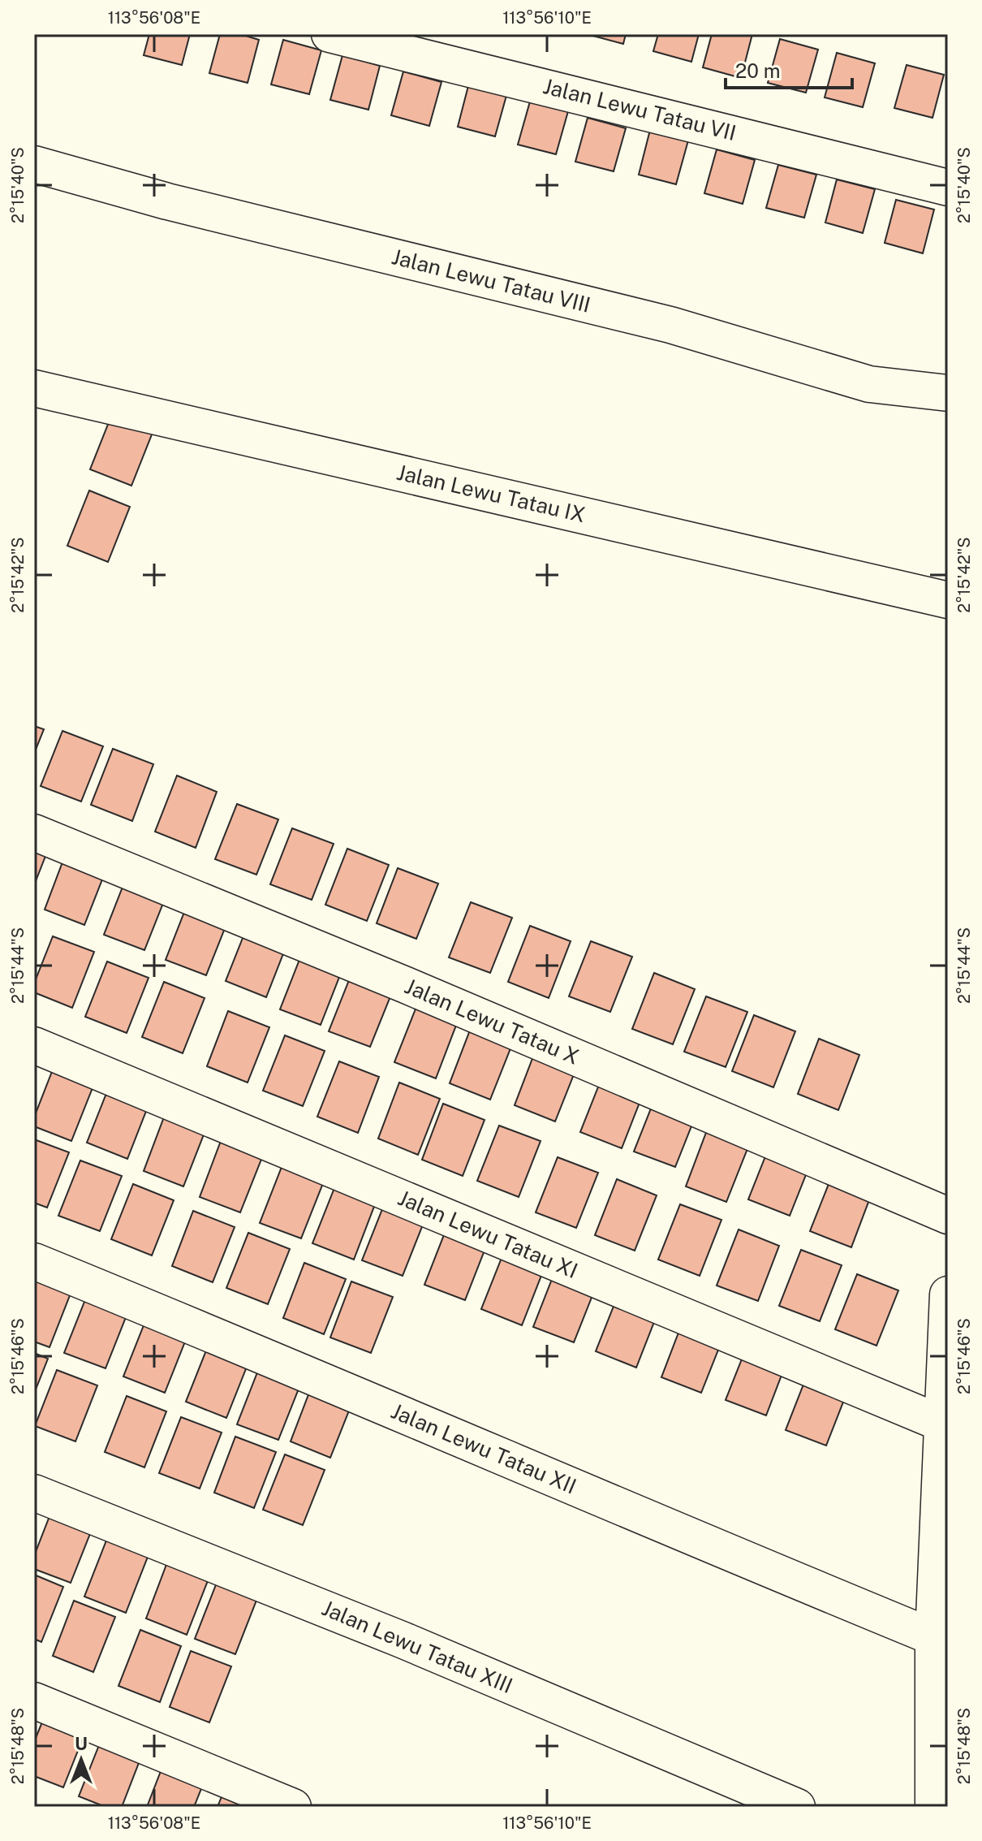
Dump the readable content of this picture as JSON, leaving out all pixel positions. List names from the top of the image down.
{
  "streets": {
    "street": [
      "Jalan Lewu Tatau VII",
      "Jalan Lewu Tatau VIII",
      "Jalan Lewu Tatau IX",
      "Jalan Lewu Tatau X",
      "Jalan Lewu Tatau XI",
      "Jalan Lewu Tatau XII",
      "Jalan Lewu Tatau XIII"
    ]
  },
  "scale_bar": "20 m",
  "north": "top",
  "coordinates": [
    "113°56'08\"E",
    "113°56'10\"E",
    "2°15'40\"S",
    "2°15'42\"S",
    "2°15'44\"S",
    "2°15'46\"S",
    "2°15'48\"S"
  ]
}
